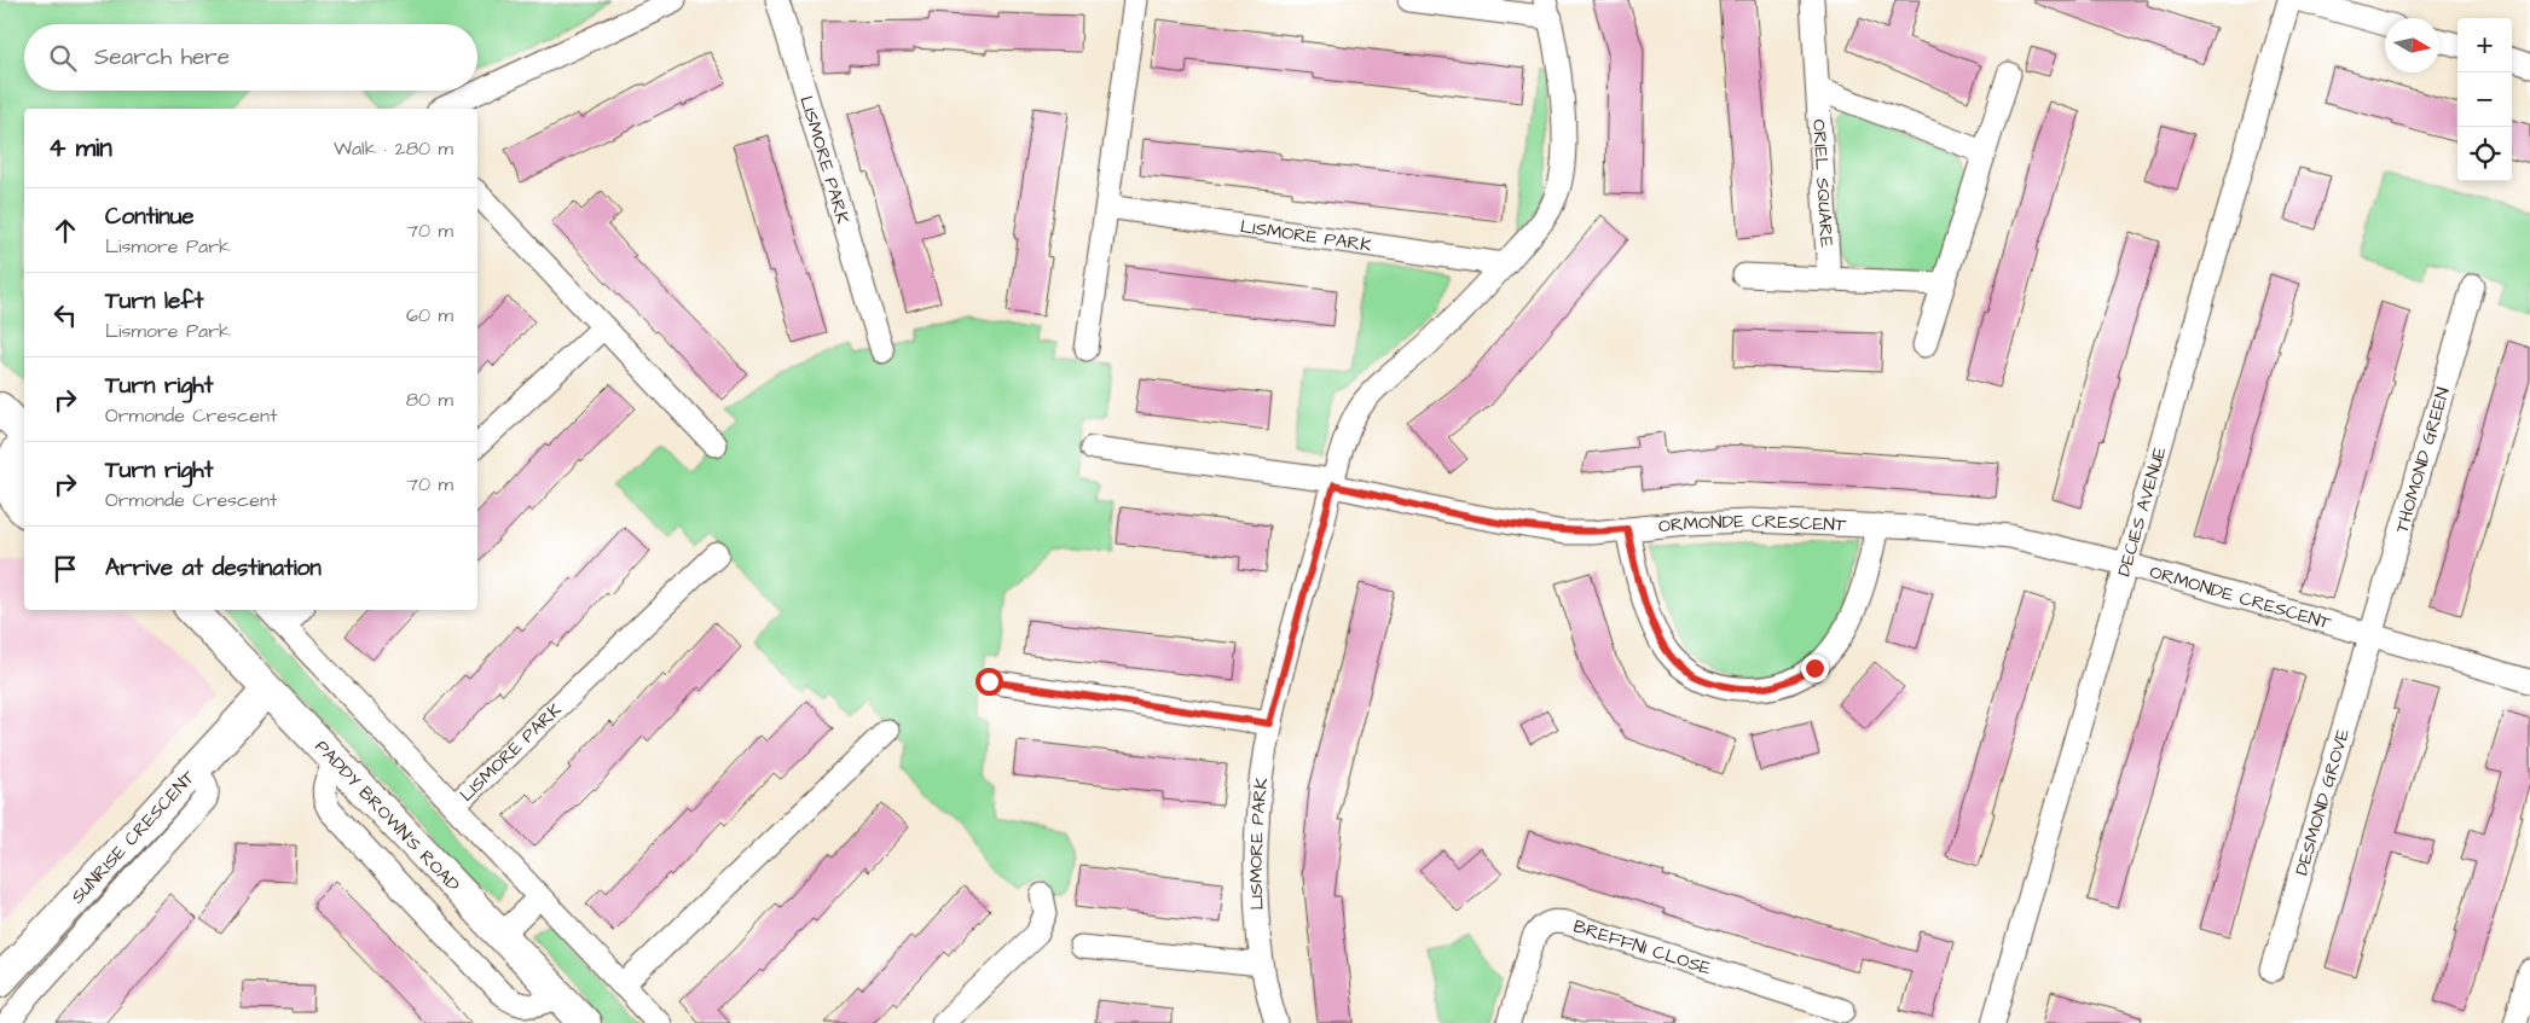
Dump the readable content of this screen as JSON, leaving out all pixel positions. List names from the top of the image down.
{
  "streets": {
    "street": [
      "LISMORE PARK",
      "ORIEL SQUARE",
      "THOMOND GREEN",
      "DECIES AVENUE",
      "ORMONDE CRESCENT",
      "DESMOND GROVE",
      "PADDY BROWN'S ROAD",
      "SUNRISE CRESCENT",
      "BREFFNI CLOSE"
    ]
  },
  "crossings": [
    ["LISMORE PARK", "ORMONDE CRESCENT"],
    ["THOMOND GREEN", "ORMONDE CRESCENT"],
    ["THOMOND GREEN", "DESMOND GROVE"],
    ["DECIES AVENUE", "ORMONDE CRESCENT"],
    ["ORMONDE CRESCENT", "DESMOND GROVE"],
    ["PADDY BROWN'S ROAD", "SUNRISE CRESCENT"]
  ],
  "north": "right",
  "page": {
    "map_buttons": ["+", "−"],
    "search": "Search here",
    "heading": ["4 min", "Walk · 280 m"],
    "list": [
      ["Continue", "Lismore Park", "70 m"],
      ["Turn left", "Lismore Park", "60 m"],
      ["Turn right", "Ormonde Crescent", "80 m"],
      ["Turn right", "Ormonde Crescent", "70 m"],
      "Arrive at destination"
    ]
  }
}
